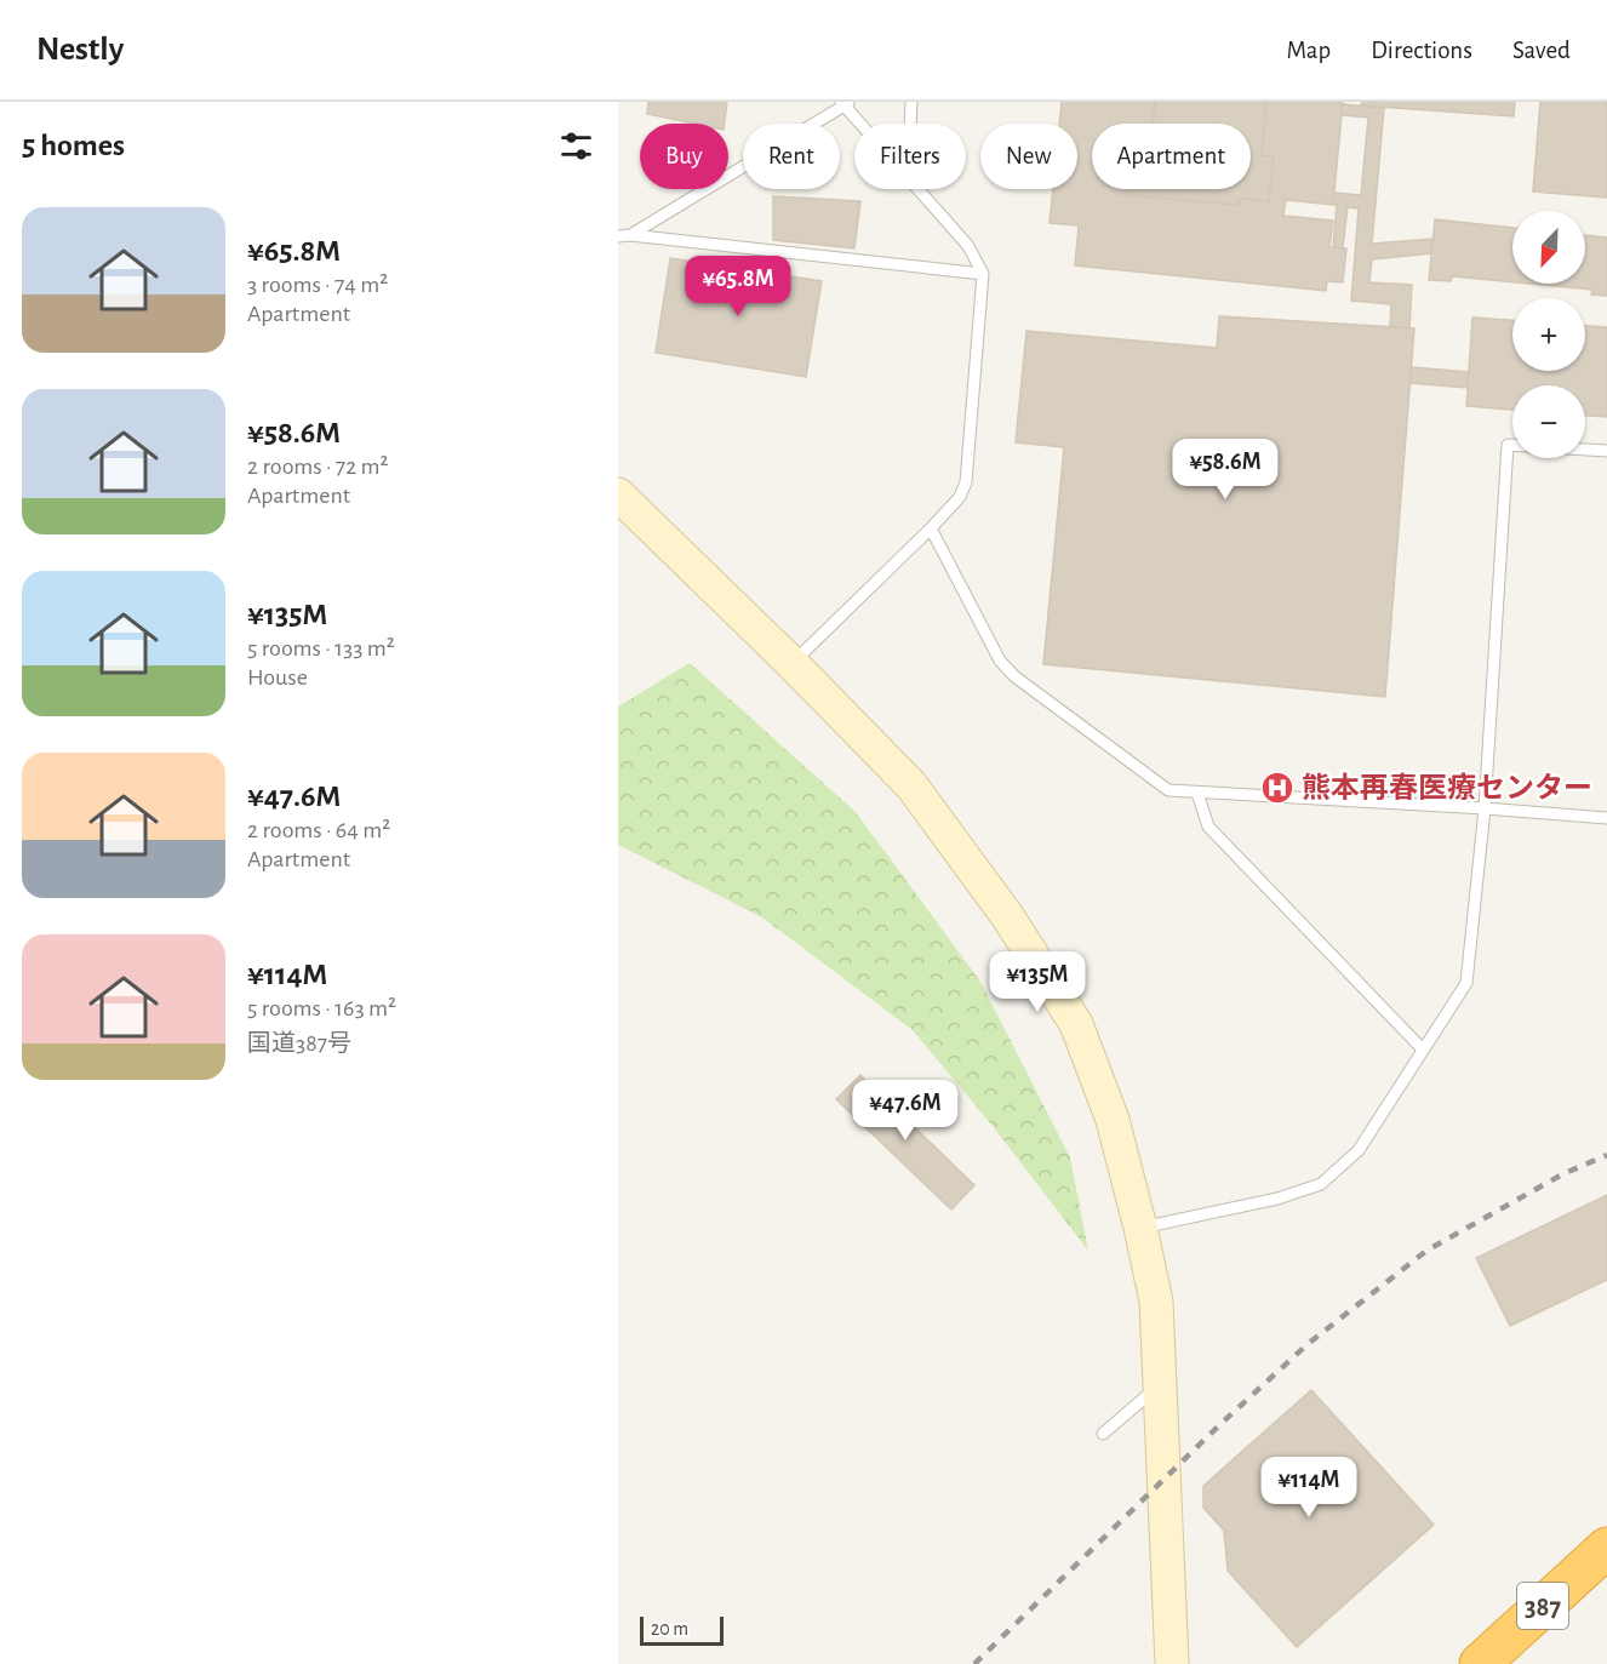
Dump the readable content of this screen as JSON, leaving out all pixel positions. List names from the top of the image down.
{
  "streets": {
    "highway": ["387"]
  },
  "places": {
    "hospital": ["熊本再春医療センター"]
  },
  "scale_bar": "20 m",
  "north": "bottom left",
  "page": {
    "header": "Nestly",
    "nav": ["Map", "Directions", "Saved"],
    "heading": "5 homes",
    "chip": [
      "Buy",
      "Rent",
      "Filters",
      "New",
      "Apartment"
    ],
    "list": [
      {
        "name": "¥65.8M",
        "note": "3 rooms · 74 m² · Apartment"
      },
      {
        "name": "¥58.6M",
        "note": "2 rooms · 72 m² · Apartment"
      },
      {
        "name": "¥135M",
        "note": "5 rooms · 133 m² · House"
      },
      {
        "name": "¥47.6M",
        "note": "2 rooms · 64 m² · Apartment"
      },
      {
        "name": "¥114M",
        "note": "5 rooms · 163 m² · 国道387号"
      }
    ],
    "map_buttons": ["+", "−"],
    "price": [
      "¥65.8M",
      "¥58.6M",
      "¥135M",
      "¥47.6M",
      "¥114M"
    ],
    "scale": "20 m"
  }
}
